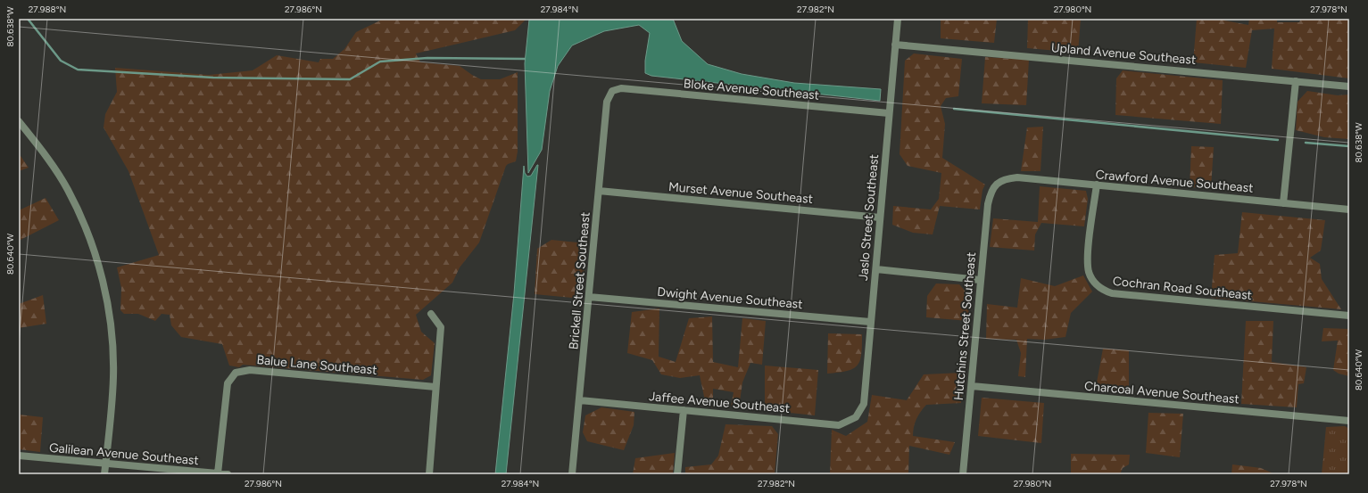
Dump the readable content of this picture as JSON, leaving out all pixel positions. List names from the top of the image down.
{
  "streets": {
    "street": [
      "Upland Avenue Southeast",
      "Bloke Avenue Southeast",
      "Crawford Avenue Southeast",
      "Murset Avenue Southeast",
      "Jaslo Street Southeast",
      "Brickell Street Southeast",
      "Cochran Road Southeast",
      "Dwight Avenue Southeast",
      "Hutchins Street Southeast",
      "Balue Lane Southeast",
      "Charcoal Avenue Southeast",
      "Jaffee Avenue Southeast",
      "Galilean Avenue Southeast"
    ]
  },
  "crossings": [
    ["Upland Avenue Southeast", "Jaslo Street Southeast"],
    ["Bloke Avenue Southeast", "Jaslo Street Southeast"],
    ["Bloke Avenue Southeast", "Brickell Street Southeast"],
    ["Crawford Avenue Southeast", "Cochran Road Southeast"],
    ["Crawford Avenue Southeast", "Hutchins Street Southeast"],
    ["Murset Avenue Southeast", "Jaslo Street Southeast"],
    ["Murset Avenue Southeast", "Brickell Street Southeast"],
    ["Jaslo Street Southeast", "Dwight Avenue Southeast"],
    ["Jaslo Street Southeast", "Jaffee Avenue Southeast"],
    ["Brickell Street Southeast", "Dwight Avenue Southeast"],
    ["Brickell Street Southeast", "Jaffee Avenue Southeast"],
    ["Hutchins Street Southeast", "Charcoal Avenue Southeast"],
    ["Balue Lane Southeast", "Galilean Avenue Southeast"]
  ],
  "coordinates": [
    "27.988°N",
    "27.986°N",
    "27.984°N",
    "27.982°N",
    "27.980°N",
    "27.978°N",
    "80.638°W",
    "80.640°W"
  ]
}
